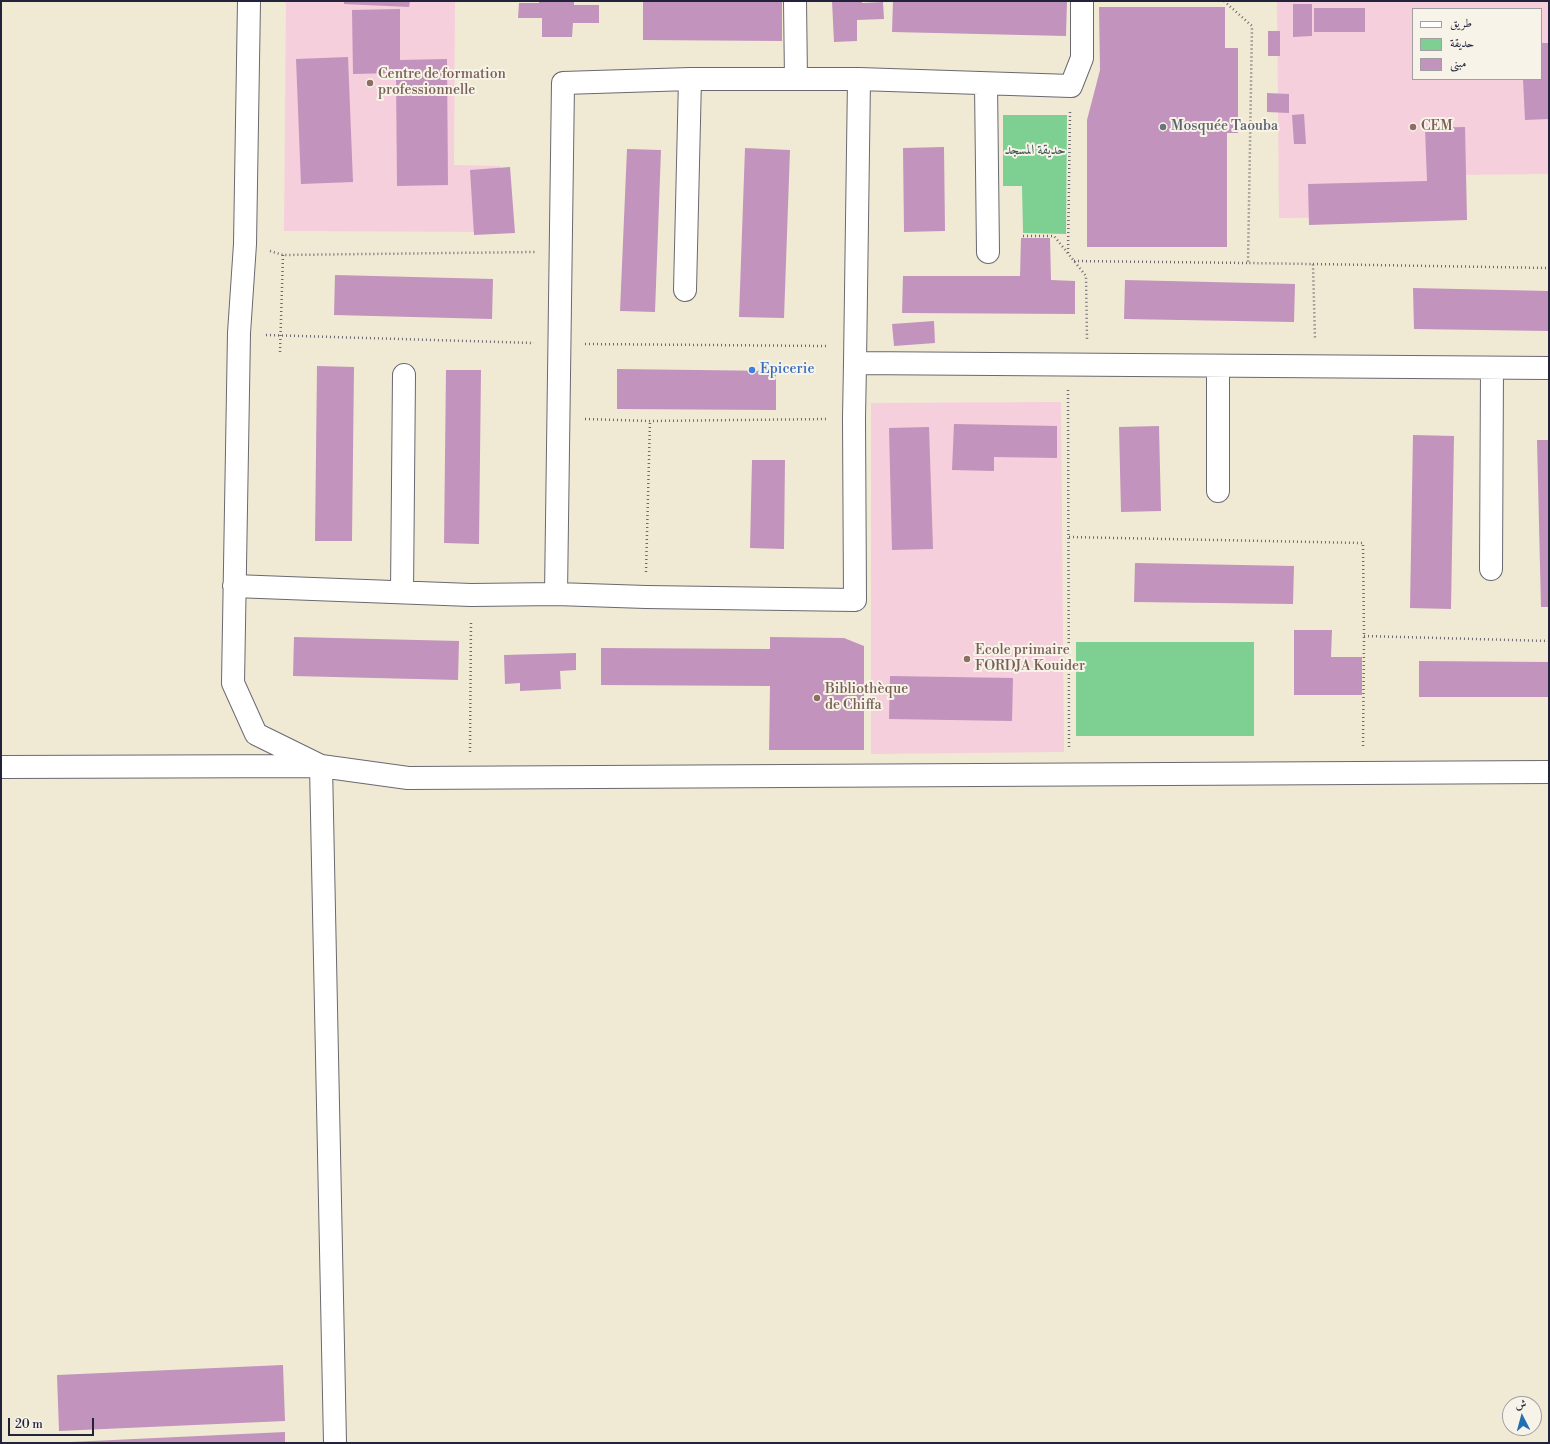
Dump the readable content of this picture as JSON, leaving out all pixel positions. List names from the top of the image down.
{
  "parks": ["حديقة المسجد"],
  "places": [
    "Centre de formation professionnelle",
    "Mosquée Taouba",
    "CEM",
    "Epicerie",
    "Ecole primaire FORDJA Kouider",
    "Bibliothèque de Chiffa"
  ],
  "legend": ["طريق", "حديقة", "مبنى"],
  "scale_bar": "20 m",
  "north": "top"
}
